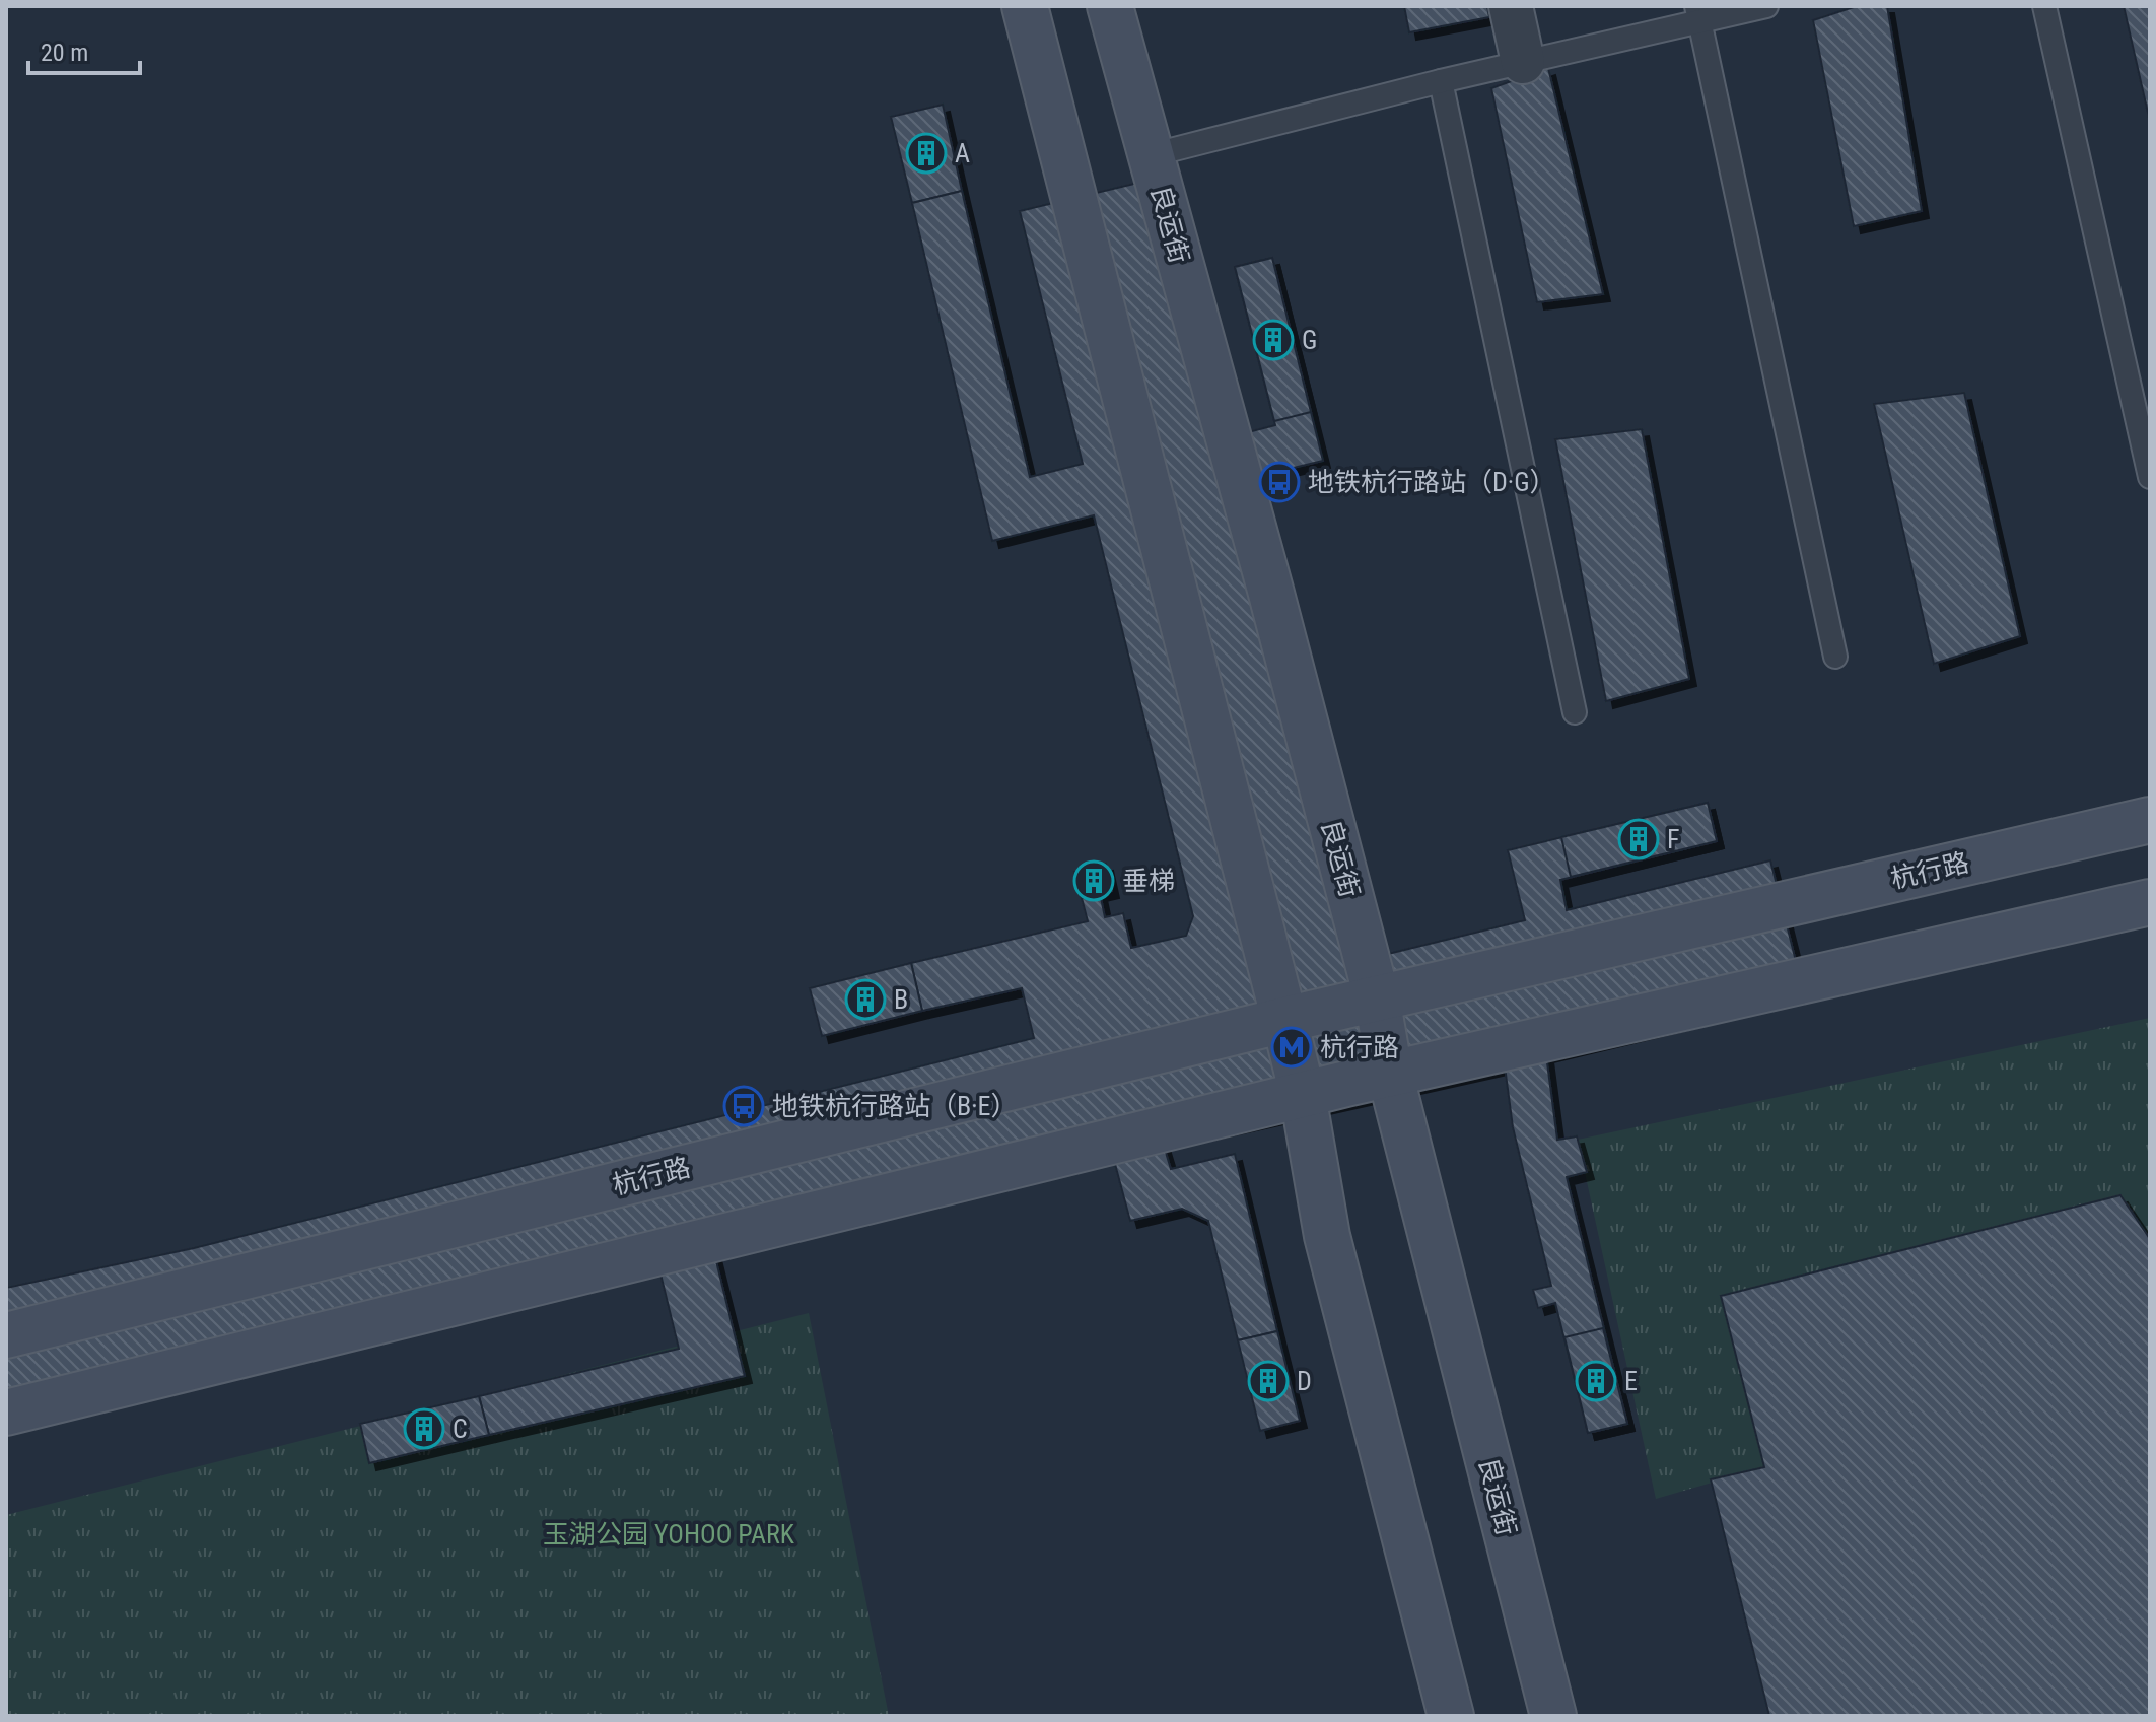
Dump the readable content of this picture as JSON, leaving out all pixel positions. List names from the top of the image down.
{
  "streets": {
    "main road": ["良运街", "杭行路"]
  },
  "crossings": [
    ["良运街", "杭行路"]
  ],
  "parks": ["玉湖公园 YOHOO PARK"],
  "places": {
    "building": [
      "A",
      "G",
      "F",
      "垂梯",
      "B",
      "D",
      "E",
      "C"
    ],
    "bus stop": ["地铁杭行路站（D·G）", "地铁杭行路站（B·E）"],
    "metro station": ["杭行路"]
  },
  "scale_bar": "20 m"
}
